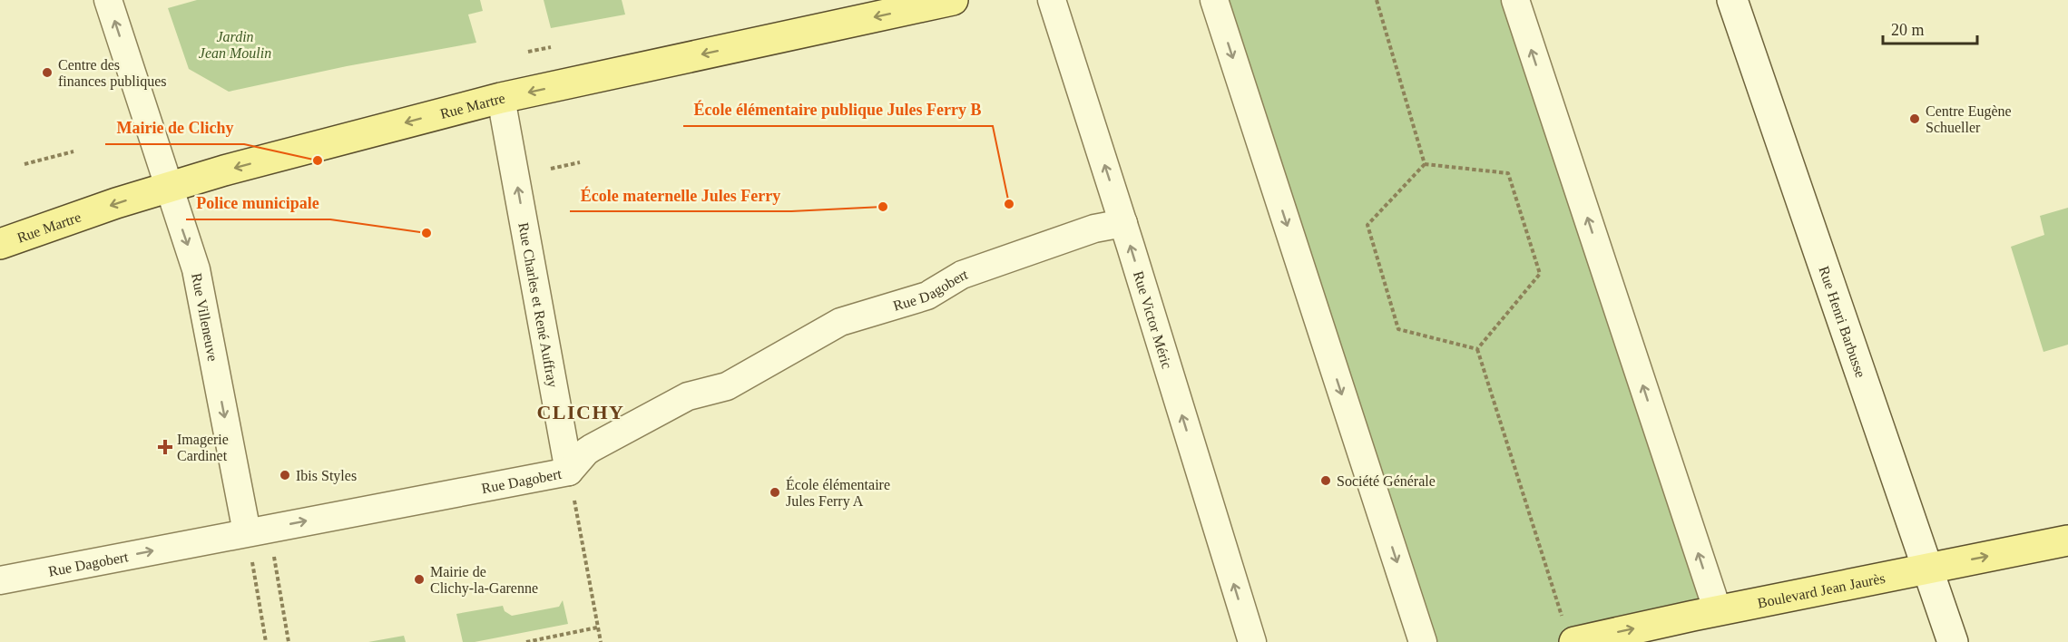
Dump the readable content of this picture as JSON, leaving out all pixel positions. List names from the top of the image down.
{
  "streets": {
    "main road": ["Rue Martre", "Rue Henri Barbusse", "Boulevard Jean Jaurès"],
    "street": [
      "Rue Dagobert",
      "Rue Charles et René Auffray",
      "Rue Villeneuve",
      "Rue Victor Méric"
    ]
  },
  "crossings": [
    ["Rue Martre", "Rue Charles et René Auffray"],
    ["Rue Martre", "Rue Villeneuve"],
    ["Rue Dagobert", "Rue Charles et René Auffray"],
    ["Rue Dagobert", "Rue Villeneuve"],
    ["Rue Dagobert", "Rue Victor Méric"],
    ["Rue Henri Barbusse", "Boulevard Jean Jaurès"]
  ],
  "one_way": [
    "Rue Martre",
    "Rue Dagobert",
    "Rue Charles et René Auffray",
    "Boulevard Jean Jaurès"
  ],
  "districts": ["CLICHY"],
  "parks": ["Jardin Jean Moulin"],
  "places": {
    "other": [
      "Centre des finances publiques",
      "Centre Eugène Schueller",
      "Mairie de Clichy",
      "École élémentaire publique Jules Ferry B",
      "École maternelle Jules Ferry",
      "Police municipale",
      "Ibis Styles",
      "Société Générale",
      "École élémentaire Jules Ferry A",
      "Mairie de Clichy-la-Garenne"
    ],
    "health": ["Imagerie Cardinet"]
  },
  "scale_bar": "20 m"
}
